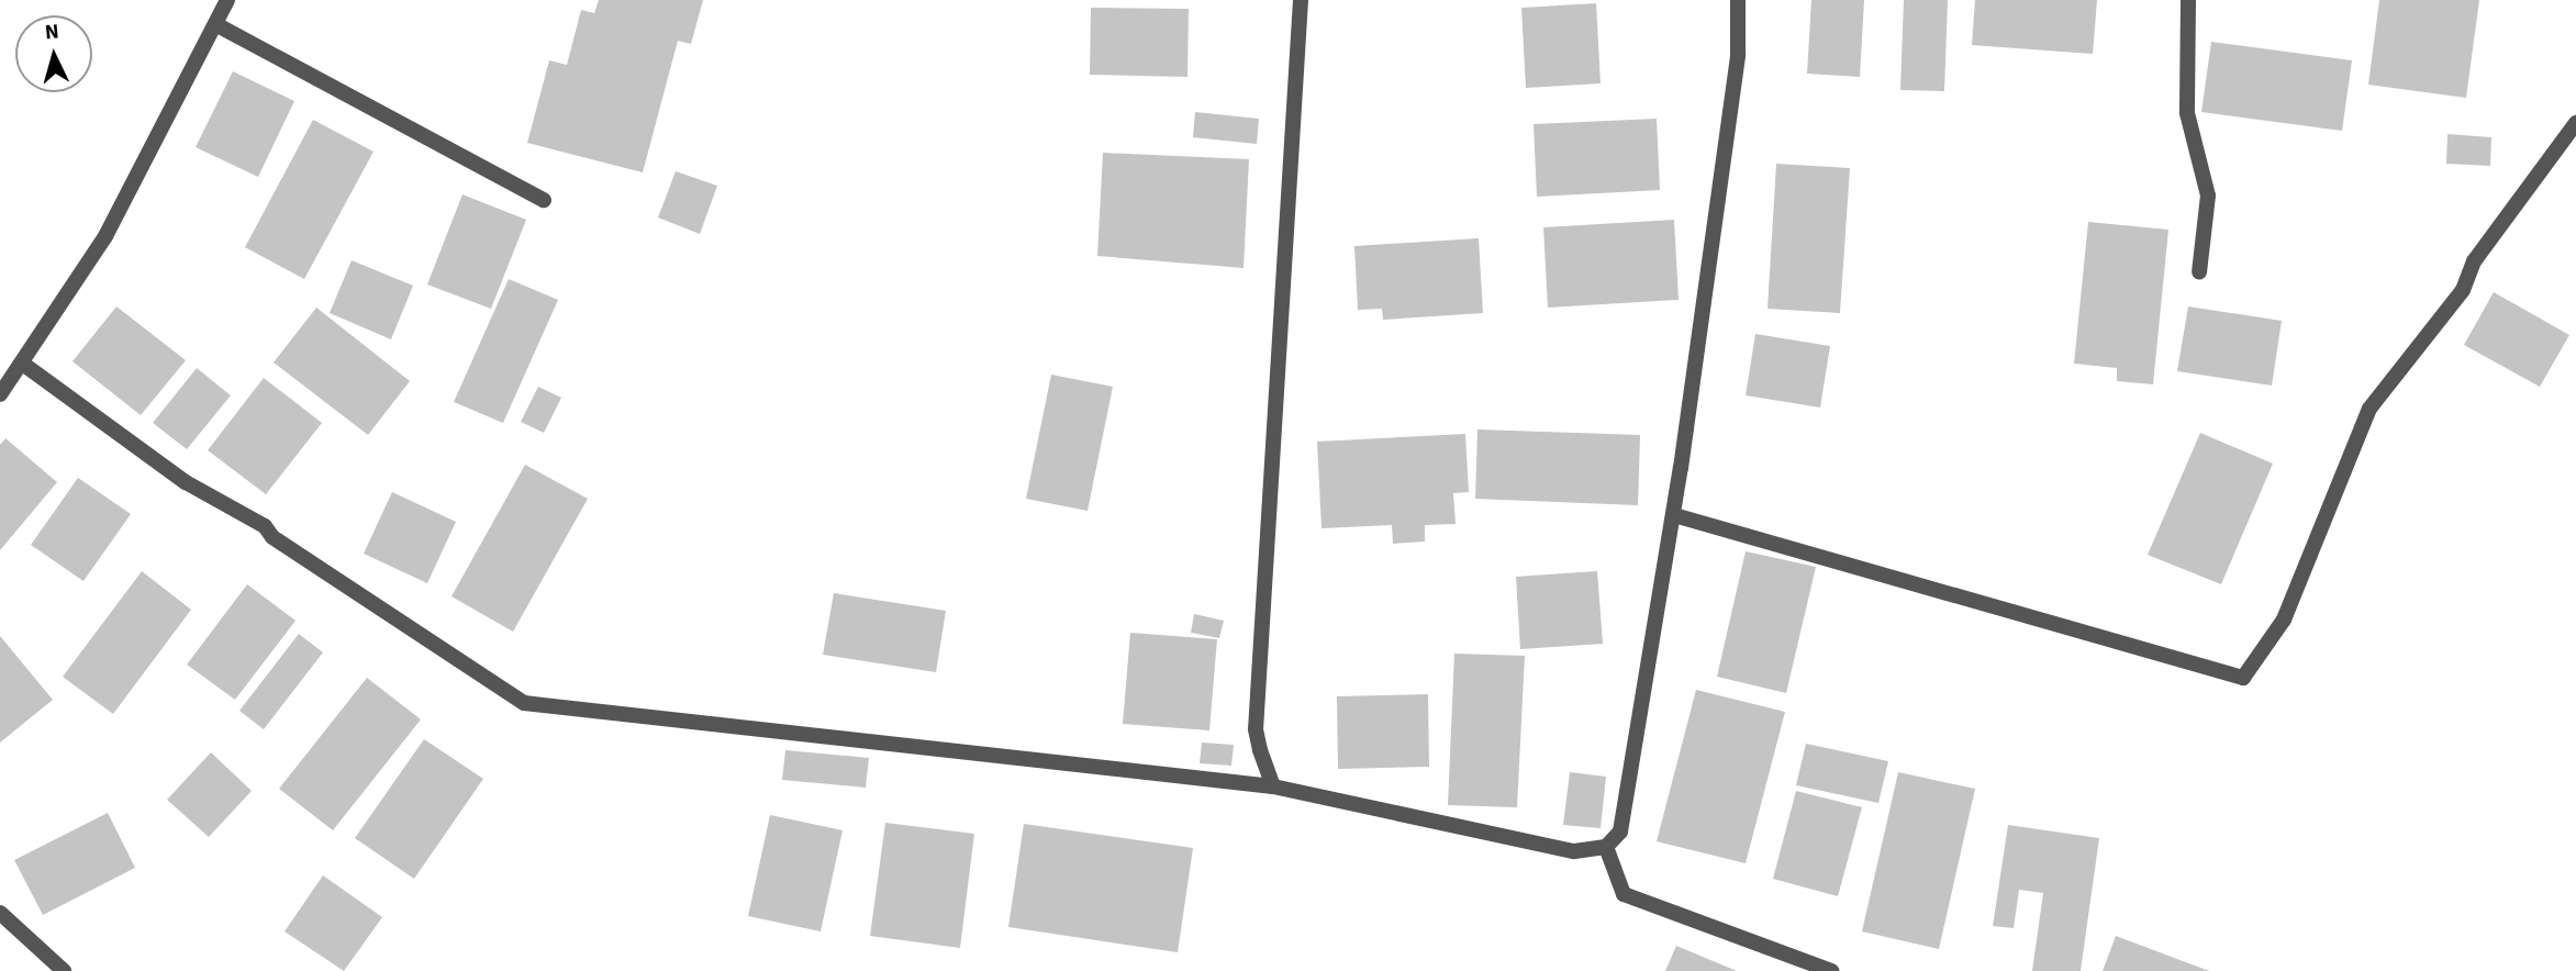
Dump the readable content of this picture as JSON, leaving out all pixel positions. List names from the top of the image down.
{
  "north": "top"
}
